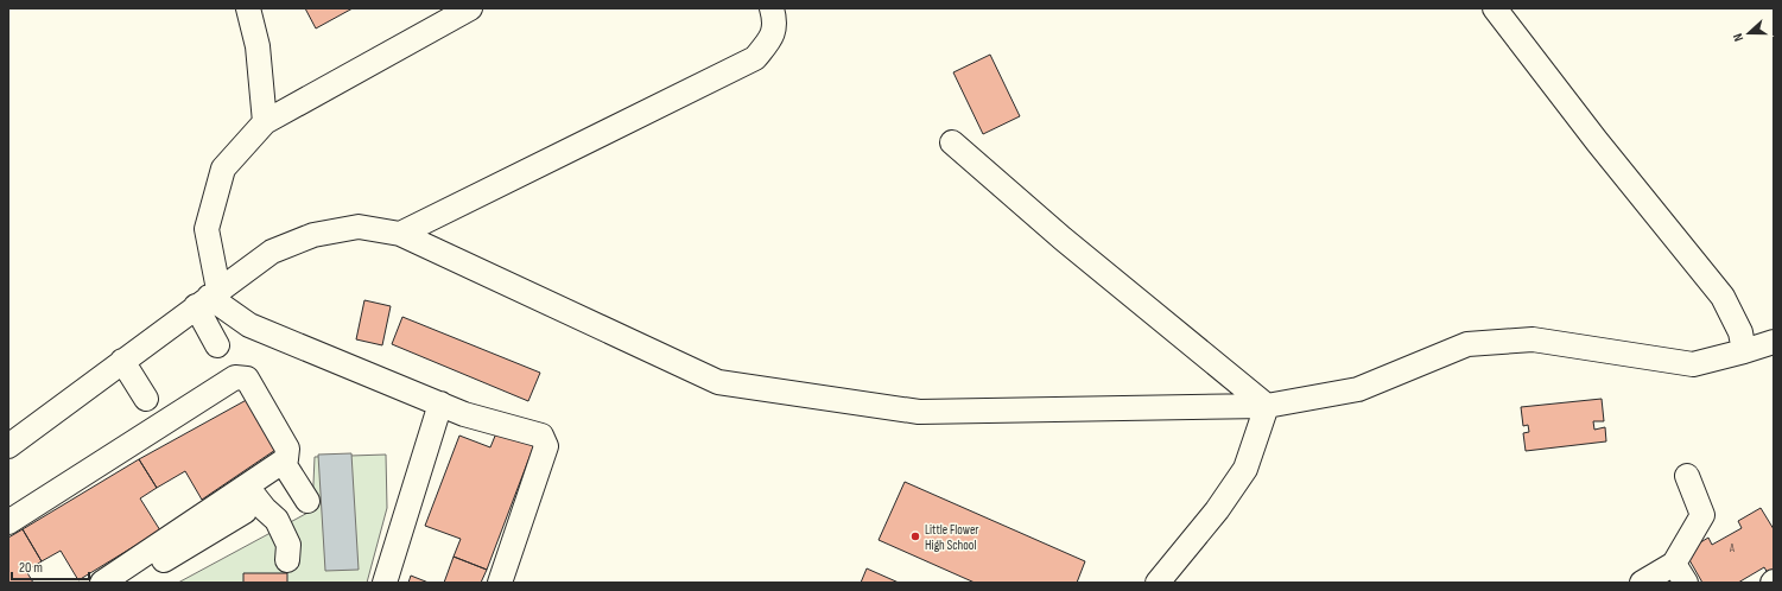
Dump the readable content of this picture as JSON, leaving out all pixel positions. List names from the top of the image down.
{
  "places": ["Little Flower High School"],
  "house_numbers": ["A"],
  "scale_bar": "20 m",
  "north": "left"
}
